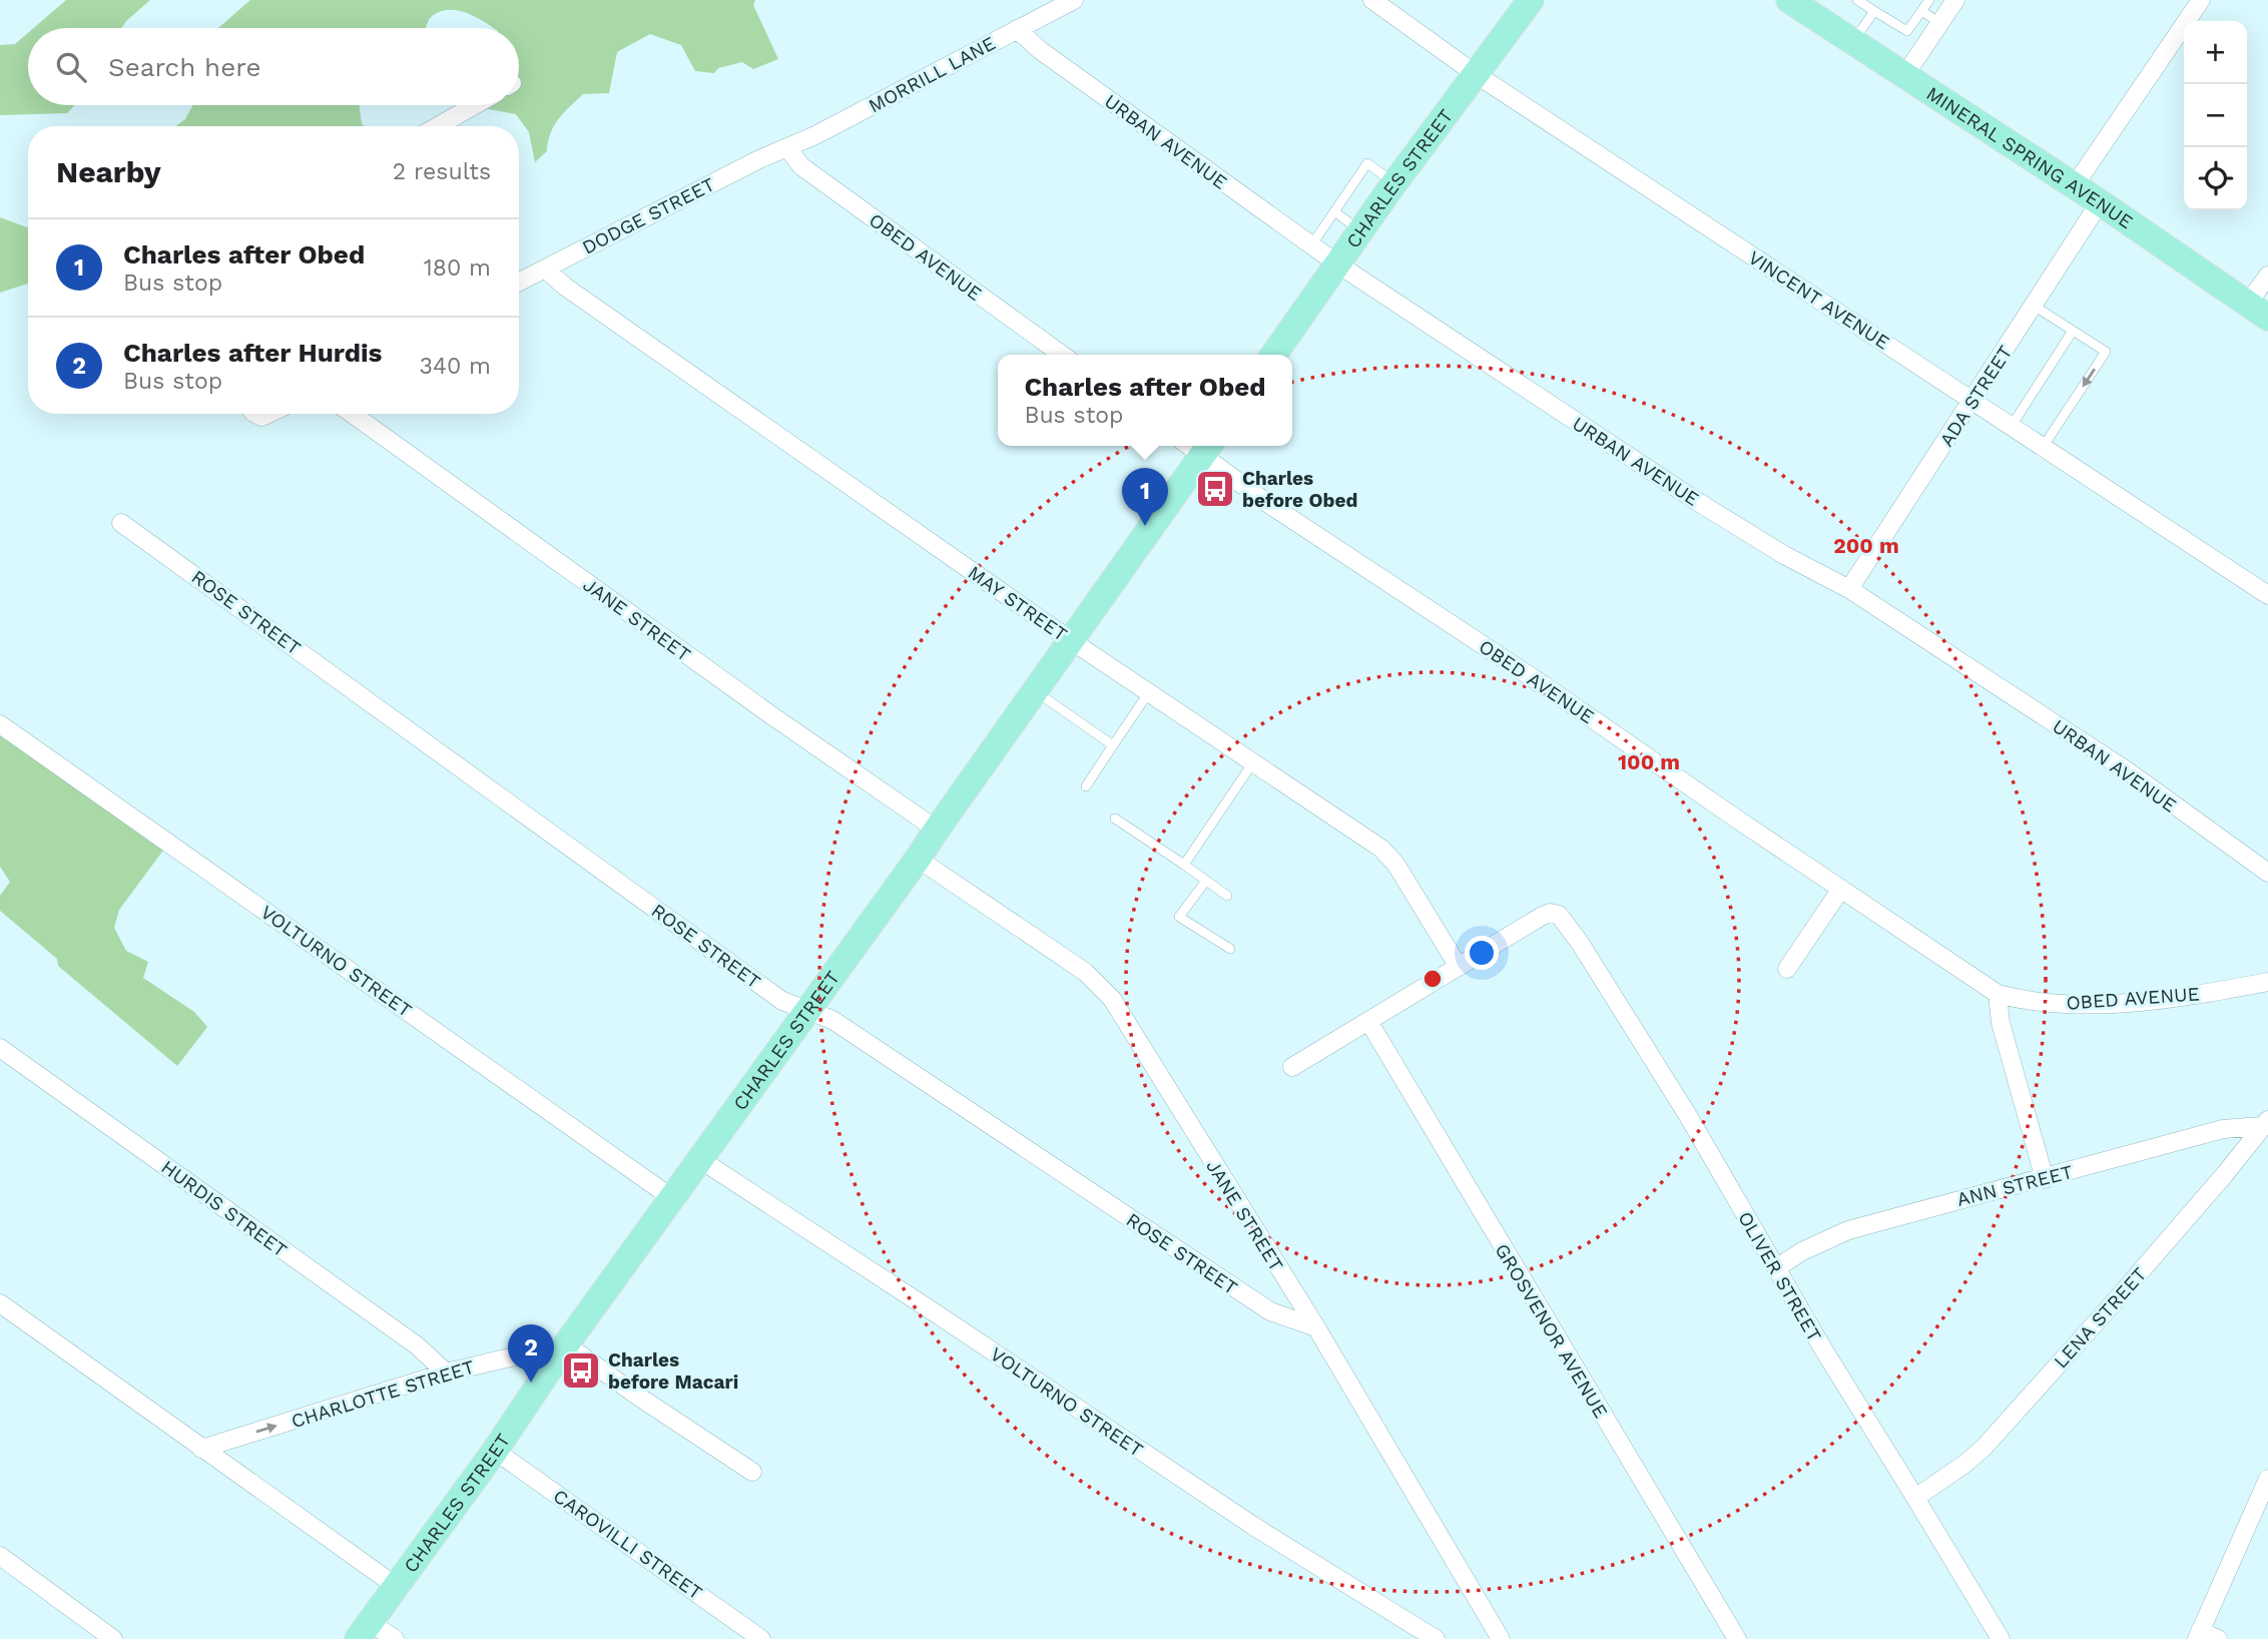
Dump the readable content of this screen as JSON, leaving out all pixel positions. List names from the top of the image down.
{
  "streets": {
    "main road": ["MINERAL SPRING AVENUE", "CHARLES STREET"],
    "street": [
      "MORRILL LANE",
      "URBAN AVENUE",
      "DODGE STREET",
      "OBED AVENUE",
      "VINCENT AVENUE",
      "ADA STREET",
      "MAY STREET",
      "ROSE STREET",
      "JANE STREET",
      "VOLTURNO STREET",
      "ANN STREET",
      "HURDIS STREET",
      "OLIVER STREET",
      "LENA STREET",
      "GROSVENOR AVENUE",
      "CHARLOTTE STREET",
      "CAROVILLI STREET"
    ]
  },
  "crossings": [
    ["MORRILL LANE", "URBAN AVENUE"],
    ["MORRILL LANE", "DODGE STREET"],
    ["MORRILL LANE", "OBED AVENUE"],
    ["URBAN AVENUE", "CHARLES STREET"],
    ["URBAN AVENUE", "ADA STREET"],
    ["MINERAL SPRING AVENUE", "ADA STREET"],
    ["CHARLES STREET", "OBED AVENUE"],
    ["CHARLES STREET", "VINCENT AVENUE"],
    ["CHARLES STREET", "MAY STREET"],
    ["CHARLES STREET", "ROSE STREET"],
    ["CHARLES STREET", "JANE STREET"],
    ["CHARLES STREET", "VOLTURNO STREET"],
    ["CHARLES STREET", "CHARLOTTE STREET"],
    ["CHARLES STREET", "CAROVILLI STREET"],
    ["DODGE STREET", "OBED AVENUE"],
    ["DODGE STREET", "MAY STREET"],
    ["VINCENT AVENUE", "ADA STREET"],
    ["MAY STREET", "OLIVER STREET"],
    ["ROSE STREET", "JANE STREET"],
    ["ANN STREET", "OLIVER STREET"],
    ["ANN STREET", "LENA STREET"],
    ["HURDIS STREET", "CHARLOTTE STREET"],
    ["OLIVER STREET", "LENA STREET"]
  ],
  "one_way": ["CHARLOTTE STREET"],
  "places": {
    "bus stop": ["Charles before Obed", "Charles before Macari"]
  },
  "page": {
    "map_buttons": ["+", "−"],
    "search": "Search here",
    "heading": ["Nearby", "2 results"],
    "list": [
      {
        "mark": "1",
        "name": "Charles after Obed",
        "note": "Bus stop",
        "value": "180 m"
      },
      {
        "mark": "2",
        "name": "Charles after Hurdis",
        "note": "Bus stop",
        "value": "340 m"
      }
    ],
    "popup": ["Charles after Obed", "Bus stop"],
    "pins": ["1", "2"]
  },
  "rings": ["200 m", "100 m"]
}
